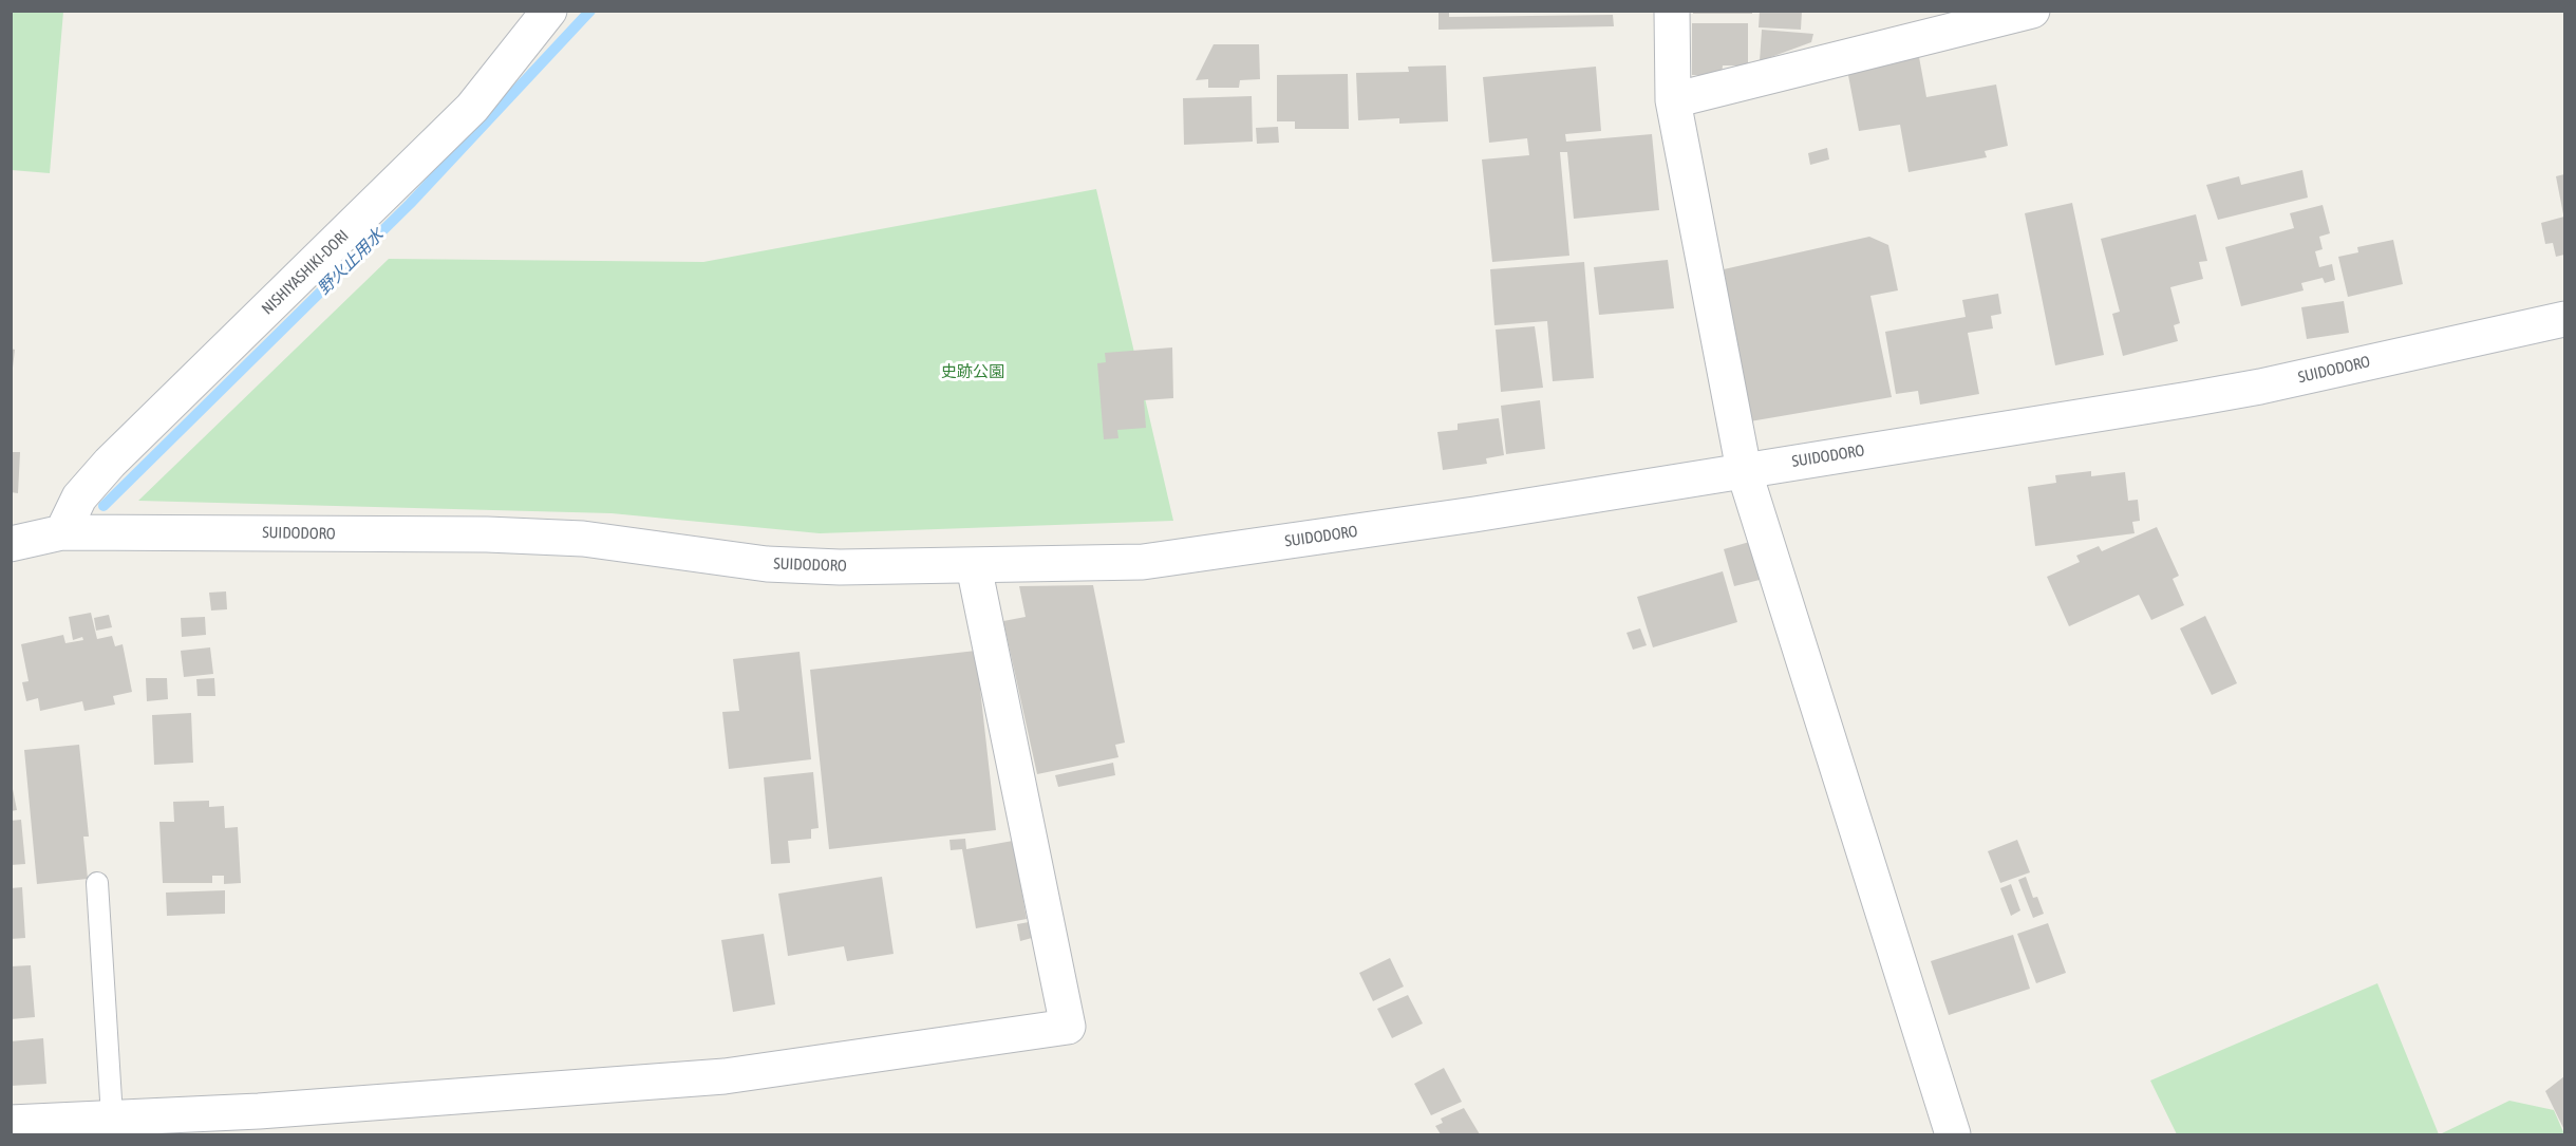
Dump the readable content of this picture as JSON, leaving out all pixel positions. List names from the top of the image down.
{
  "streets": {
    "street": ["NISHIYASHIKI-DORI", "SUIDODORO"]
  },
  "crossings": [
    ["NISHIYASHIKI-DORI", "SUIDODORO"]
  ],
  "water": ["野火止用水"],
  "parks": ["史跡公園"]
}
